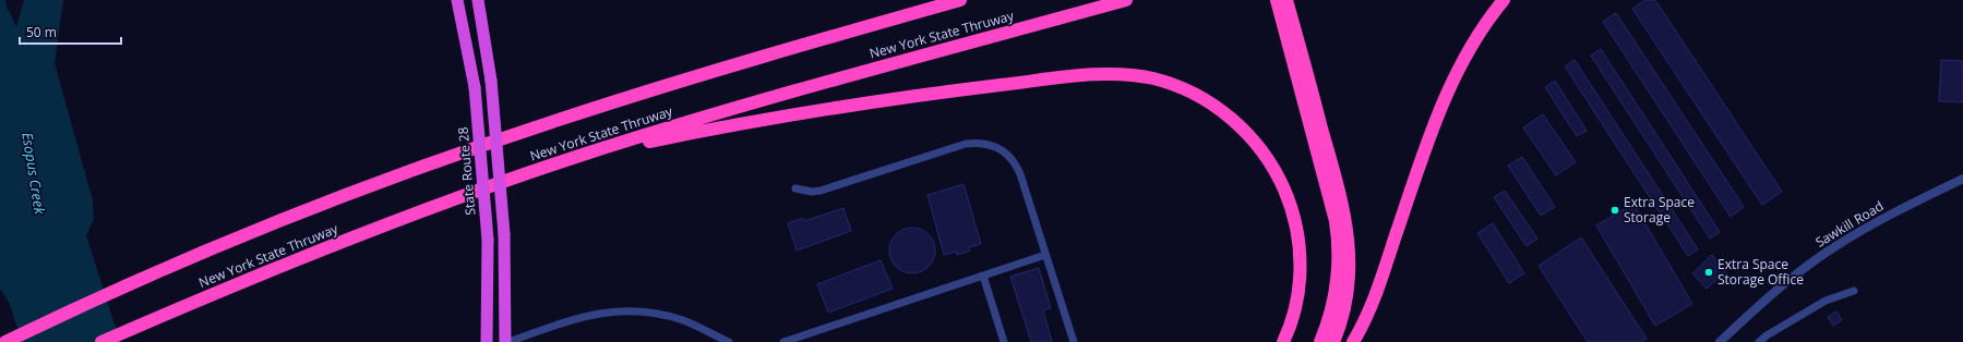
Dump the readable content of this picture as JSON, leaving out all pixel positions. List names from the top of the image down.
{
  "streets": {
    "highway": ["New York State Thruway", "State Route 28"],
    "street": ["Sawkill Road"]
  },
  "water": ["Esopus Creek"],
  "places": ["Extra Space Storage", "Extra Space Storage Office"],
  "scale_bar": "50 m"
}
